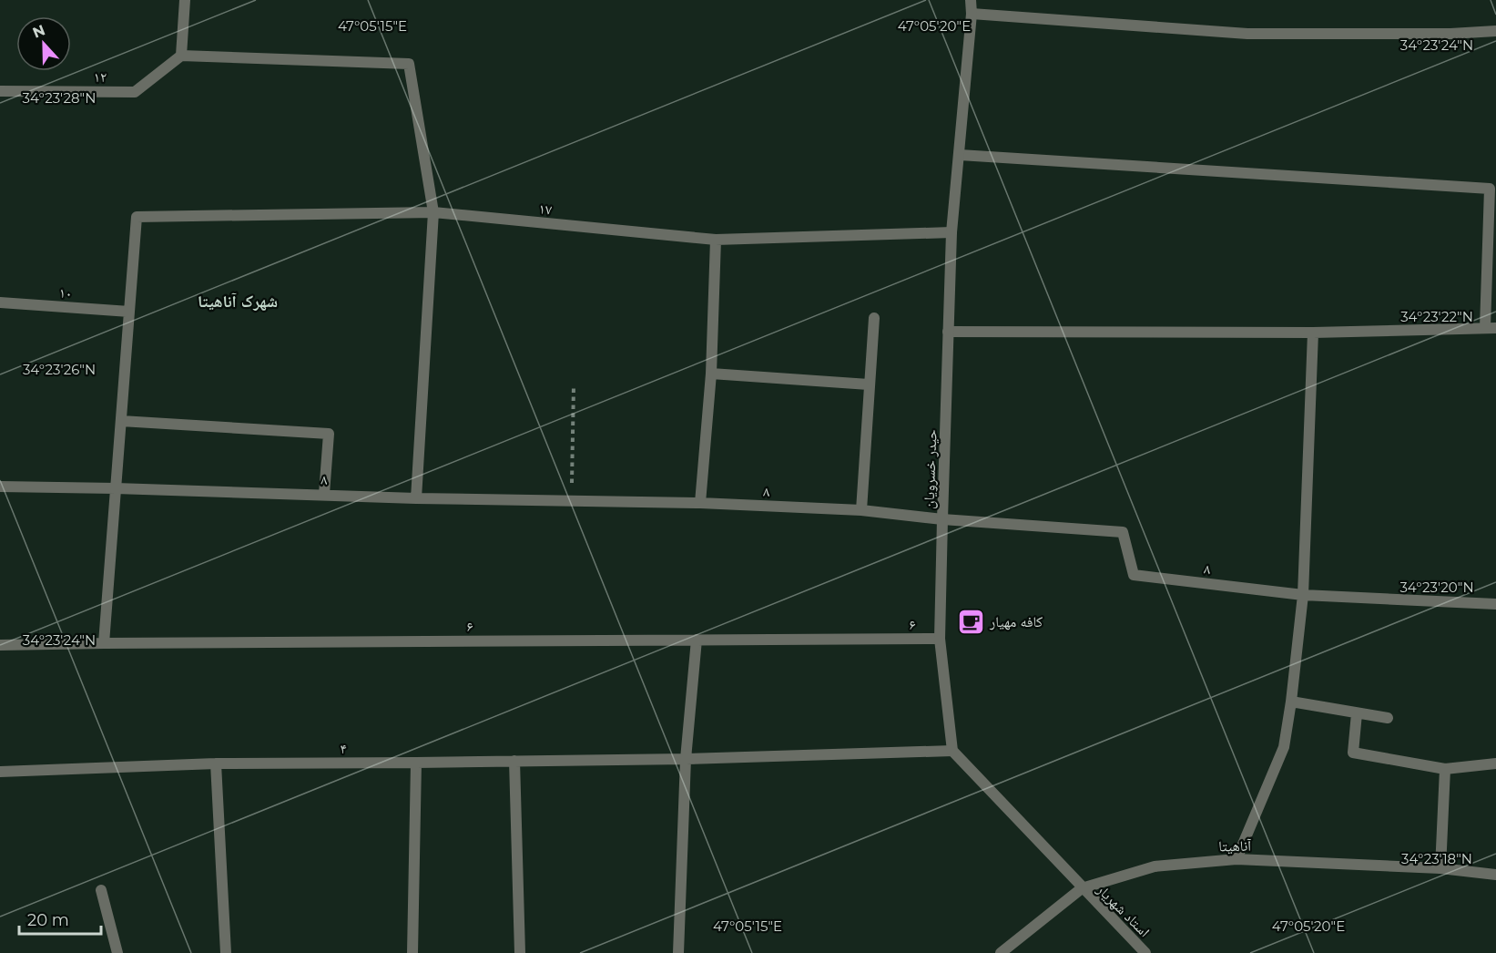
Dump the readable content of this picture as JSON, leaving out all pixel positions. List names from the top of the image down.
{
  "streets": {
    "street": [
      "۱۲",
      "۱۷",
      "۱۰",
      "حیدر خسرویان",
      "۸",
      "۶",
      "۴",
      "آناهیتا",
      "استاد شهریار"
    ]
  },
  "crossings": [
    ["۱۷", "۱۰"],
    ["۱۷", "حیدر خسرویان"],
    ["حیدر خسرویان", "۸"],
    ["حیدر خسرویان", "۶"],
    ["حیدر خسرویان", "۴"],
    ["آناهیتا", "استاد شهریار"]
  ],
  "districts": ["شهرک آناهیتا"],
  "places": {
    "cafe": ["کافه مهیار"]
  },
  "scale_bar": "20 m",
  "north": "top",
  "coordinates": [
    "47°05'15\"E",
    "47°05'20\"E",
    "34°23'24\"N",
    "34°23'28\"N",
    "34°23'22\"N",
    "34°23'26\"N",
    "34°23'20\"N",
    "34°23'18\"N"
  ]
}
